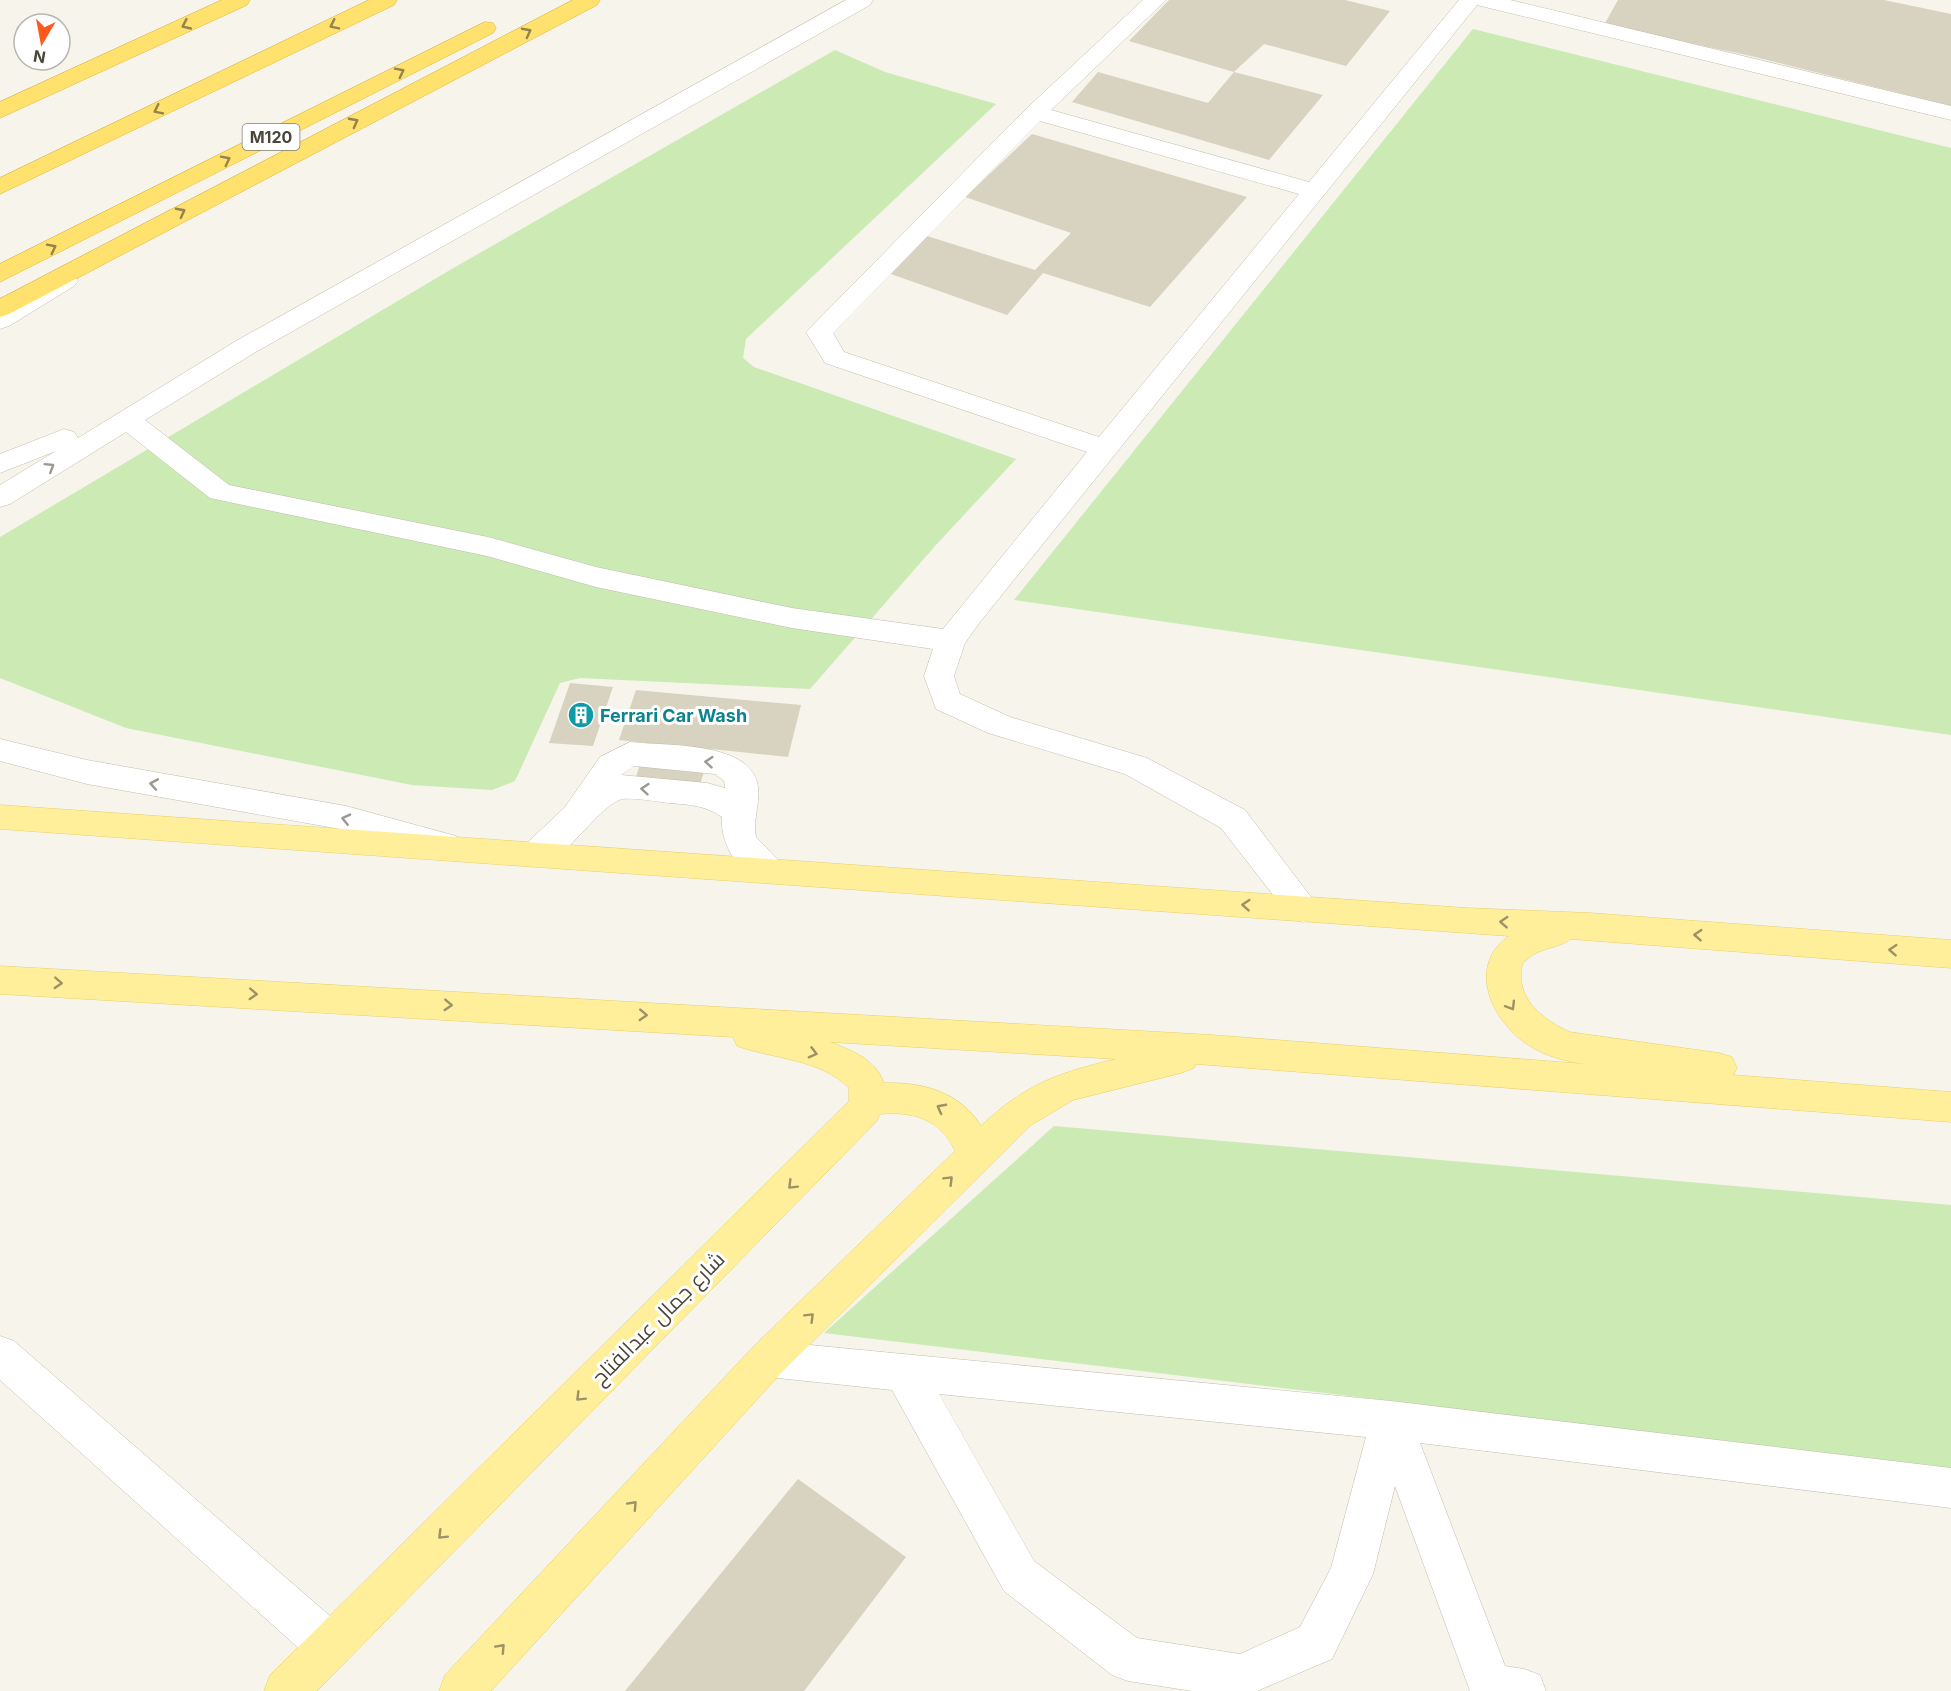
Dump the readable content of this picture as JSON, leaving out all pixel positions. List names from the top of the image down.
{
  "streets": {
    "highway": ["M120"],
    "main road": ["شارع جمال عبدالفتاح"]
  },
  "places": {
    "building": ["Ferrari Car Wash"]
  },
  "north": "bottom"
}
